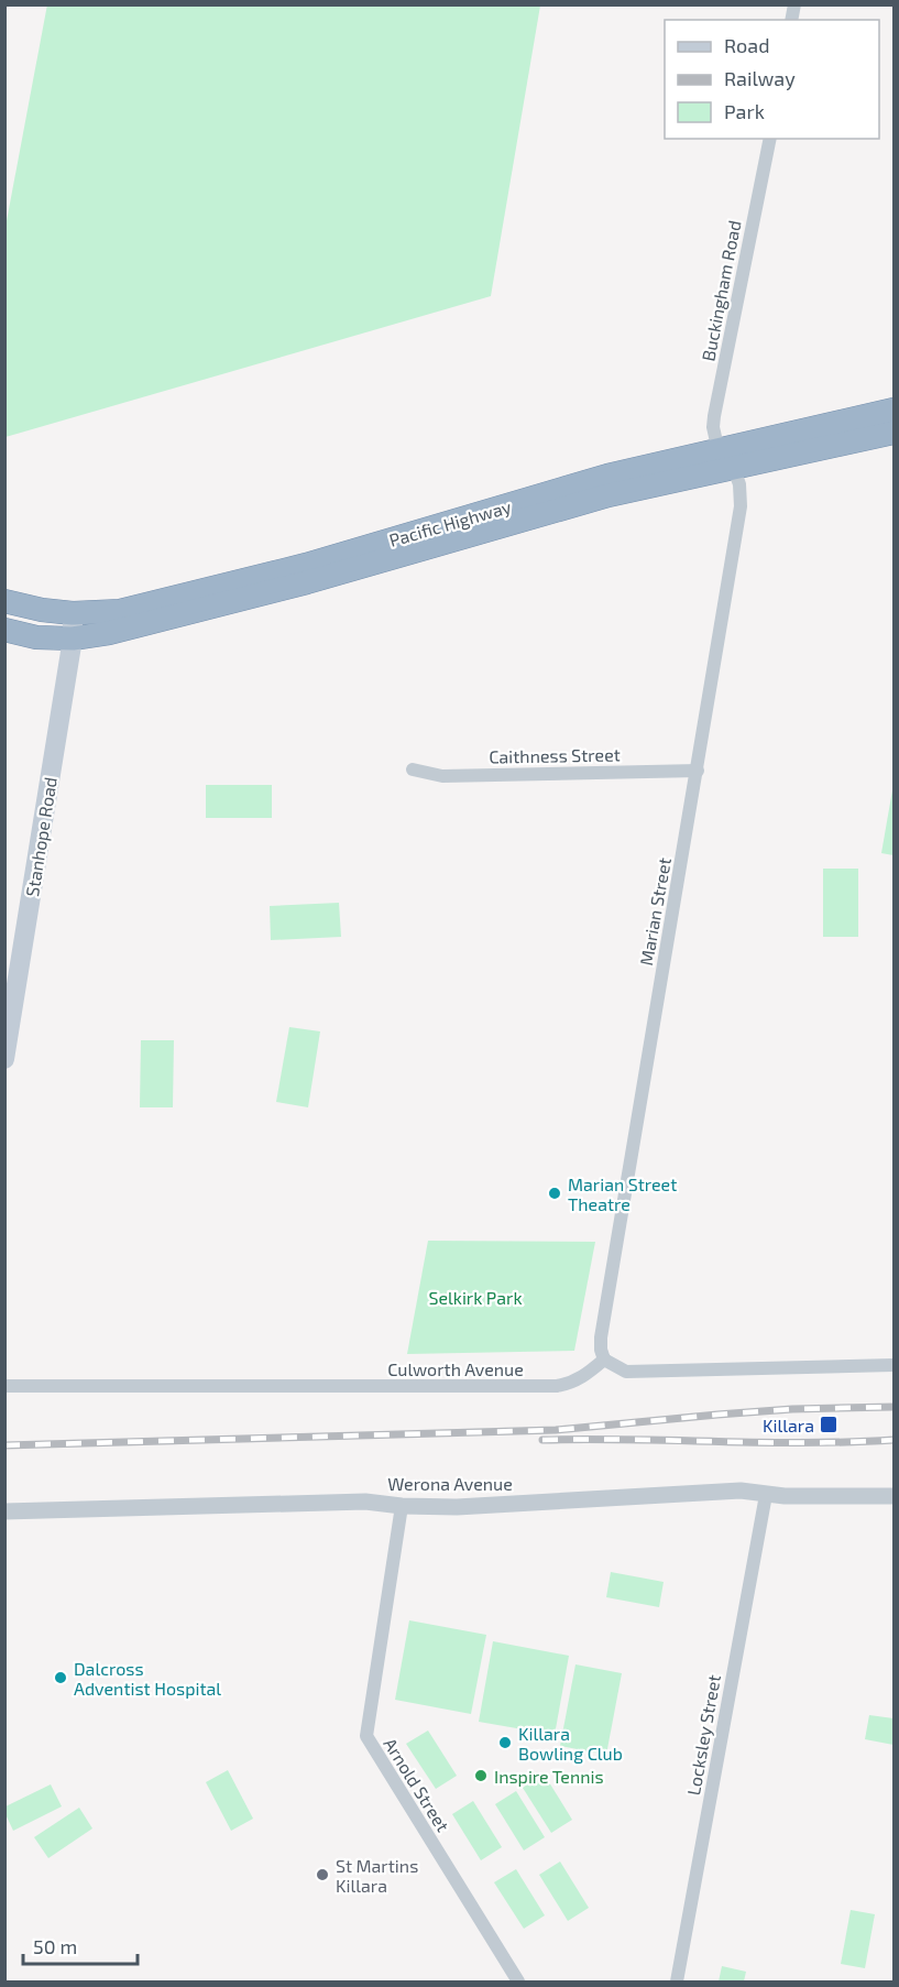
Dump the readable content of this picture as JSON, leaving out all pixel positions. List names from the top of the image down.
{
  "streets": {
    "highway": ["Pacific Highway"],
    "main road": ["Stanhope Road"],
    "street": [
      "Buckingham Road",
      "Caithness Street",
      "Marian Street",
      "Culworth Avenue",
      "Werona Avenue",
      "Locksley Street",
      "Arnold Street"
    ]
  },
  "crossings": [
    ["Buckingham Road", "Pacific Highway"],
    ["Pacific Highway", "Stanhope Road"],
    ["Pacific Highway", "Marian Street"],
    ["Caithness Street", "Marian Street"],
    ["Marian Street", "Culworth Avenue"],
    ["Werona Avenue", "Locksley Street"],
    ["Werona Avenue", "Arnold Street"]
  ],
  "parks": ["Selkirk Park"],
  "places": {
    "other": [
      "Marian Street Theatre",
      "Dalcross Adventist Hospital",
      "Killara Bowling Club",
      "Inspire Tennis",
      "St Martins Killara"
    ],
    "transit": ["Killara"]
  },
  "legend": ["Road", "Railway", "Park"],
  "scale_bar": "50 m"
}
